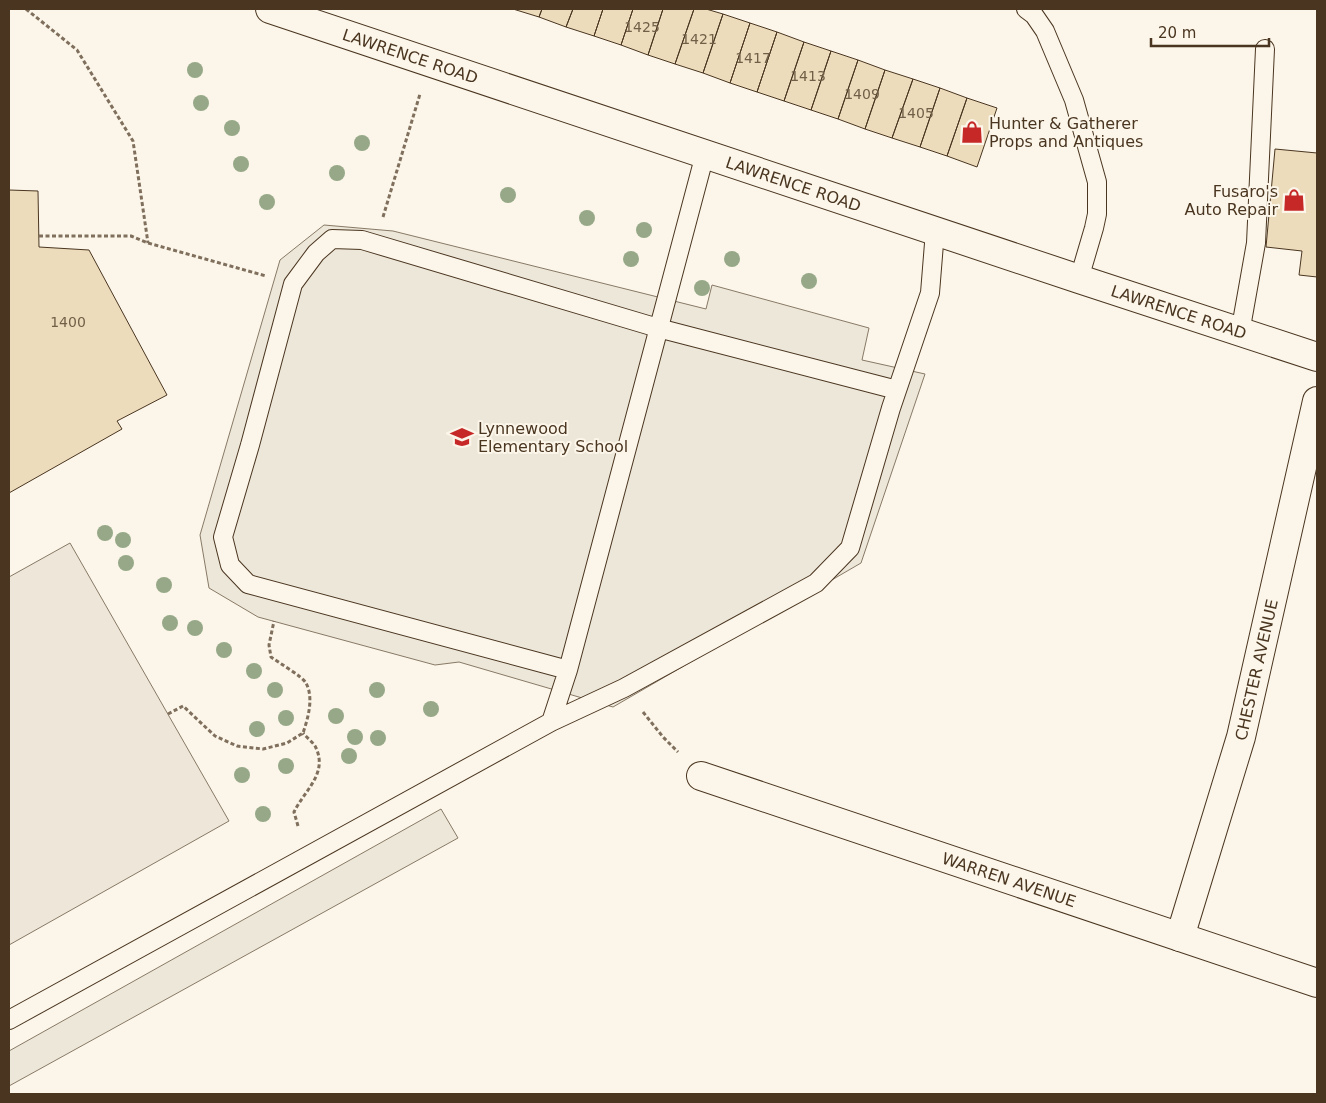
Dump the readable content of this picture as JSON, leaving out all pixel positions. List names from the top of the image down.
{
  "streets": {
    "street": ["LAWRENCE ROAD", "CHESTER AVENUE", "WARREN AVENUE"]
  },
  "crossings": [
    ["CHESTER AVENUE", "WARREN AVENUE"]
  ],
  "places": {
    "shop": ["Hunter & Gatherer Props and Antiques", "Fusaro's Auto Repair"],
    "school or university": ["Lynnewood Elementary School"]
  },
  "house_numbers": [
    "1425",
    "1421",
    "1417",
    "1413",
    "1409",
    "1405",
    "1400"
  ],
  "scale_bar": "20 m"
}
